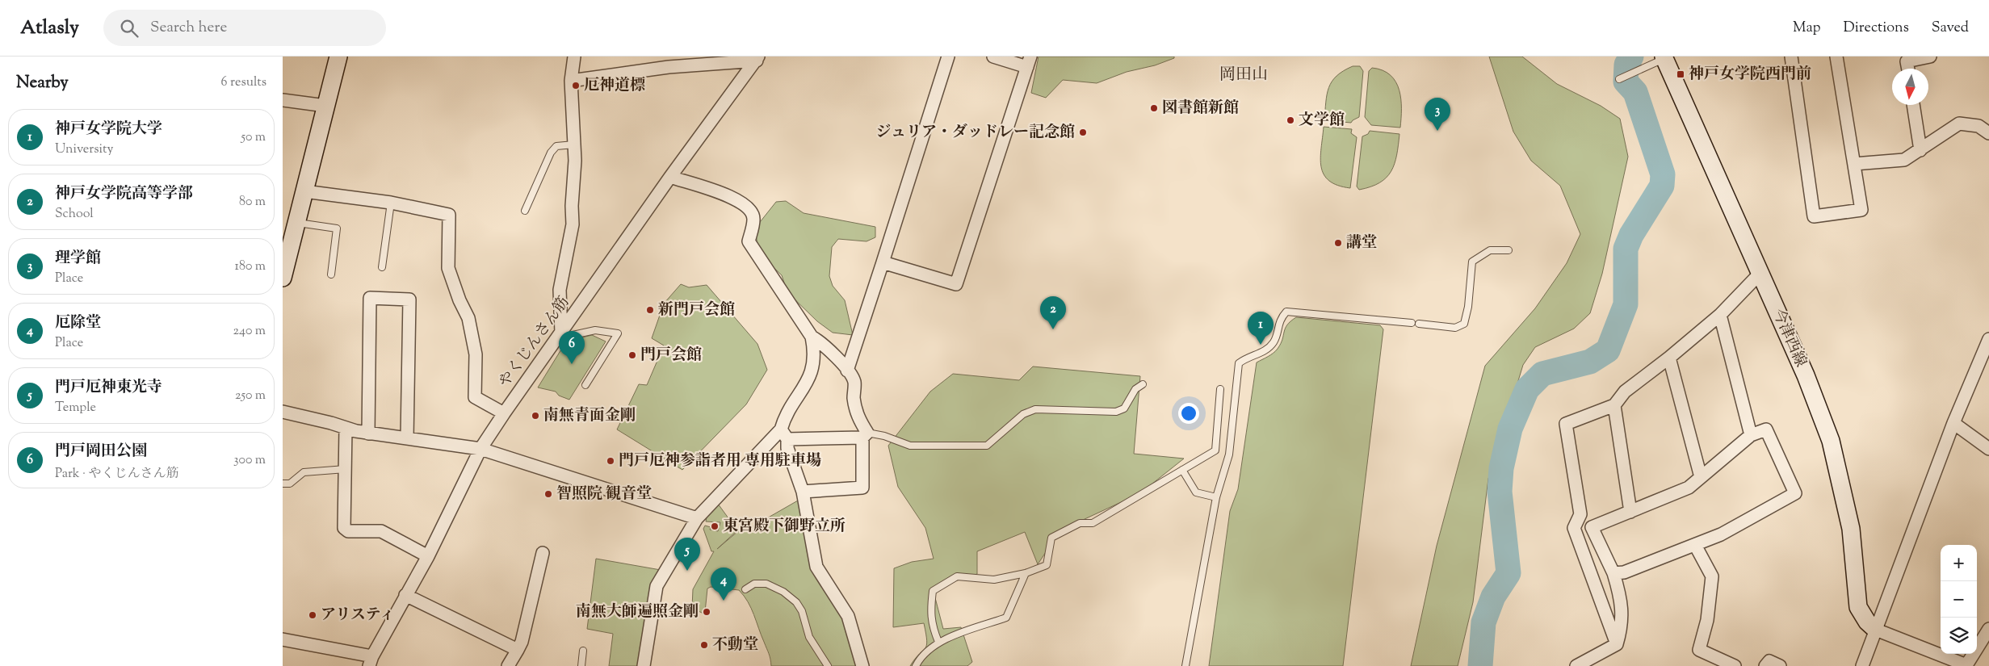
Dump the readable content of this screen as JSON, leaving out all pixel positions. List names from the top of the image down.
{
  "streets": {
    "street": ["今津西線", "やくじんさん筋"]
  },
  "districts": ["岡田山"],
  "places": {
    "transit": ["神戸女学院西門前"],
    "other": [
      "厄神道標",
      "図書館新館",
      "文学館",
      "ジュリア・ダッドレー記念館",
      "講堂",
      "新門戸会館",
      "門戸会館",
      "南無青面金剛",
      "門戸厄神参詣者用 専用駐車場",
      "智照院 観音堂",
      "東宮殿下御野立所",
      "南無大師遍照金剛",
      "アリスティ",
      "不動堂"
    ]
  },
  "north": "bottom",
  "page": {
    "header": "Atlasly",
    "search": "Search here",
    "nav": ["Map", "Directions", "Saved"],
    "heading": ["Nearby", "6 results"],
    "pins": [
      "3",
      "2",
      "1",
      "6",
      "5",
      "4"
    ],
    "list": [
      {
        "mark": "1",
        "name": "神戸女学院大学",
        "note": "University",
        "value": "50 m"
      },
      {
        "mark": "2",
        "name": "神戸女学院高等学部",
        "note": "School",
        "value": "80 m"
      },
      {
        "mark": "3",
        "name": "理学館",
        "note": "Place",
        "value": "180 m"
      },
      {
        "mark": "4",
        "name": "厄除堂",
        "note": "Place",
        "value": "240 m"
      },
      {
        "mark": "5",
        "name": "門戸厄神東光寺",
        "note": "Temple",
        "value": "250 m"
      },
      {
        "mark": "6",
        "name": "門戸岡田公園",
        "note": "Park · やくじんさん筋",
        "value": "300 m"
      }
    ],
    "map_buttons": ["+", "−"]
  }
}
